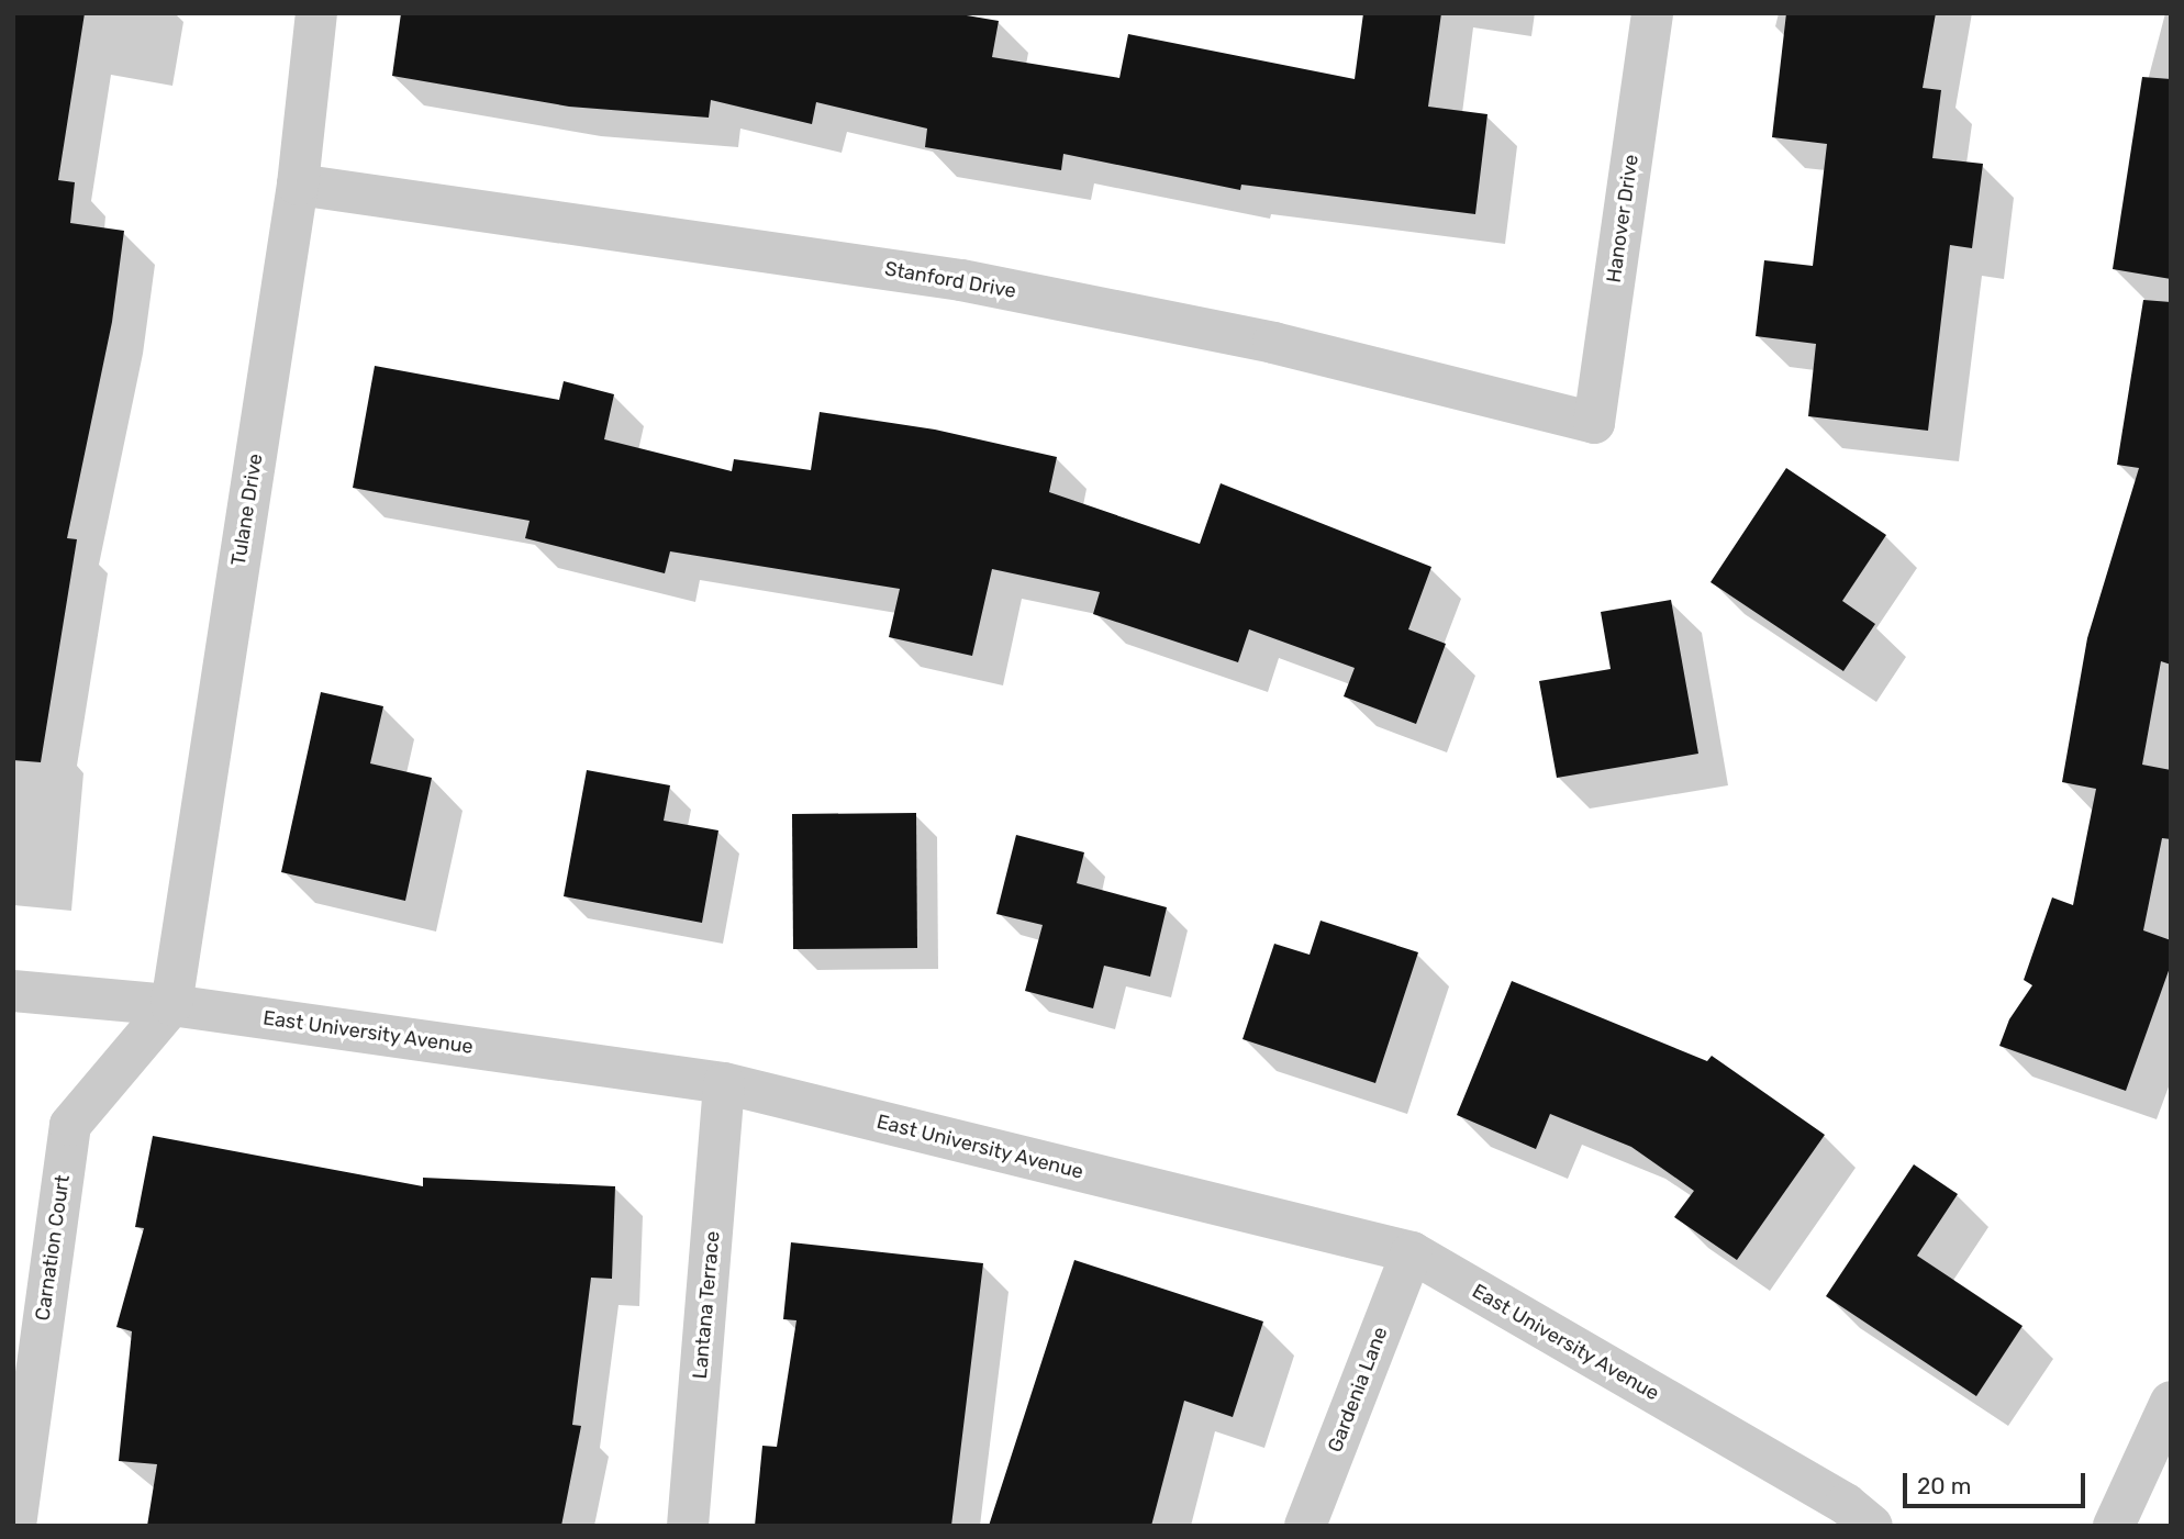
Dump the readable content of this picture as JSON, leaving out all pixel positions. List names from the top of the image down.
{
  "streets": {
    "street": [
      "Hanover Drive",
      "Stanford Drive",
      "Tulane Drive",
      "East University Avenue",
      "Carnation Court",
      "Lantana Terrace",
      "Gardenia Lane"
    ]
  },
  "crossings": [
    ["Hanover Drive", "Stanford Drive"],
    ["Stanford Drive", "Tulane Drive"],
    ["Tulane Drive", "East University Avenue"],
    ["Tulane Drive", "Carnation Court"],
    ["East University Avenue", "Carnation Court"],
    ["East University Avenue", "Lantana Terrace"],
    ["East University Avenue", "Gardenia Lane"]
  ],
  "scale_bar": "20 m"
}
